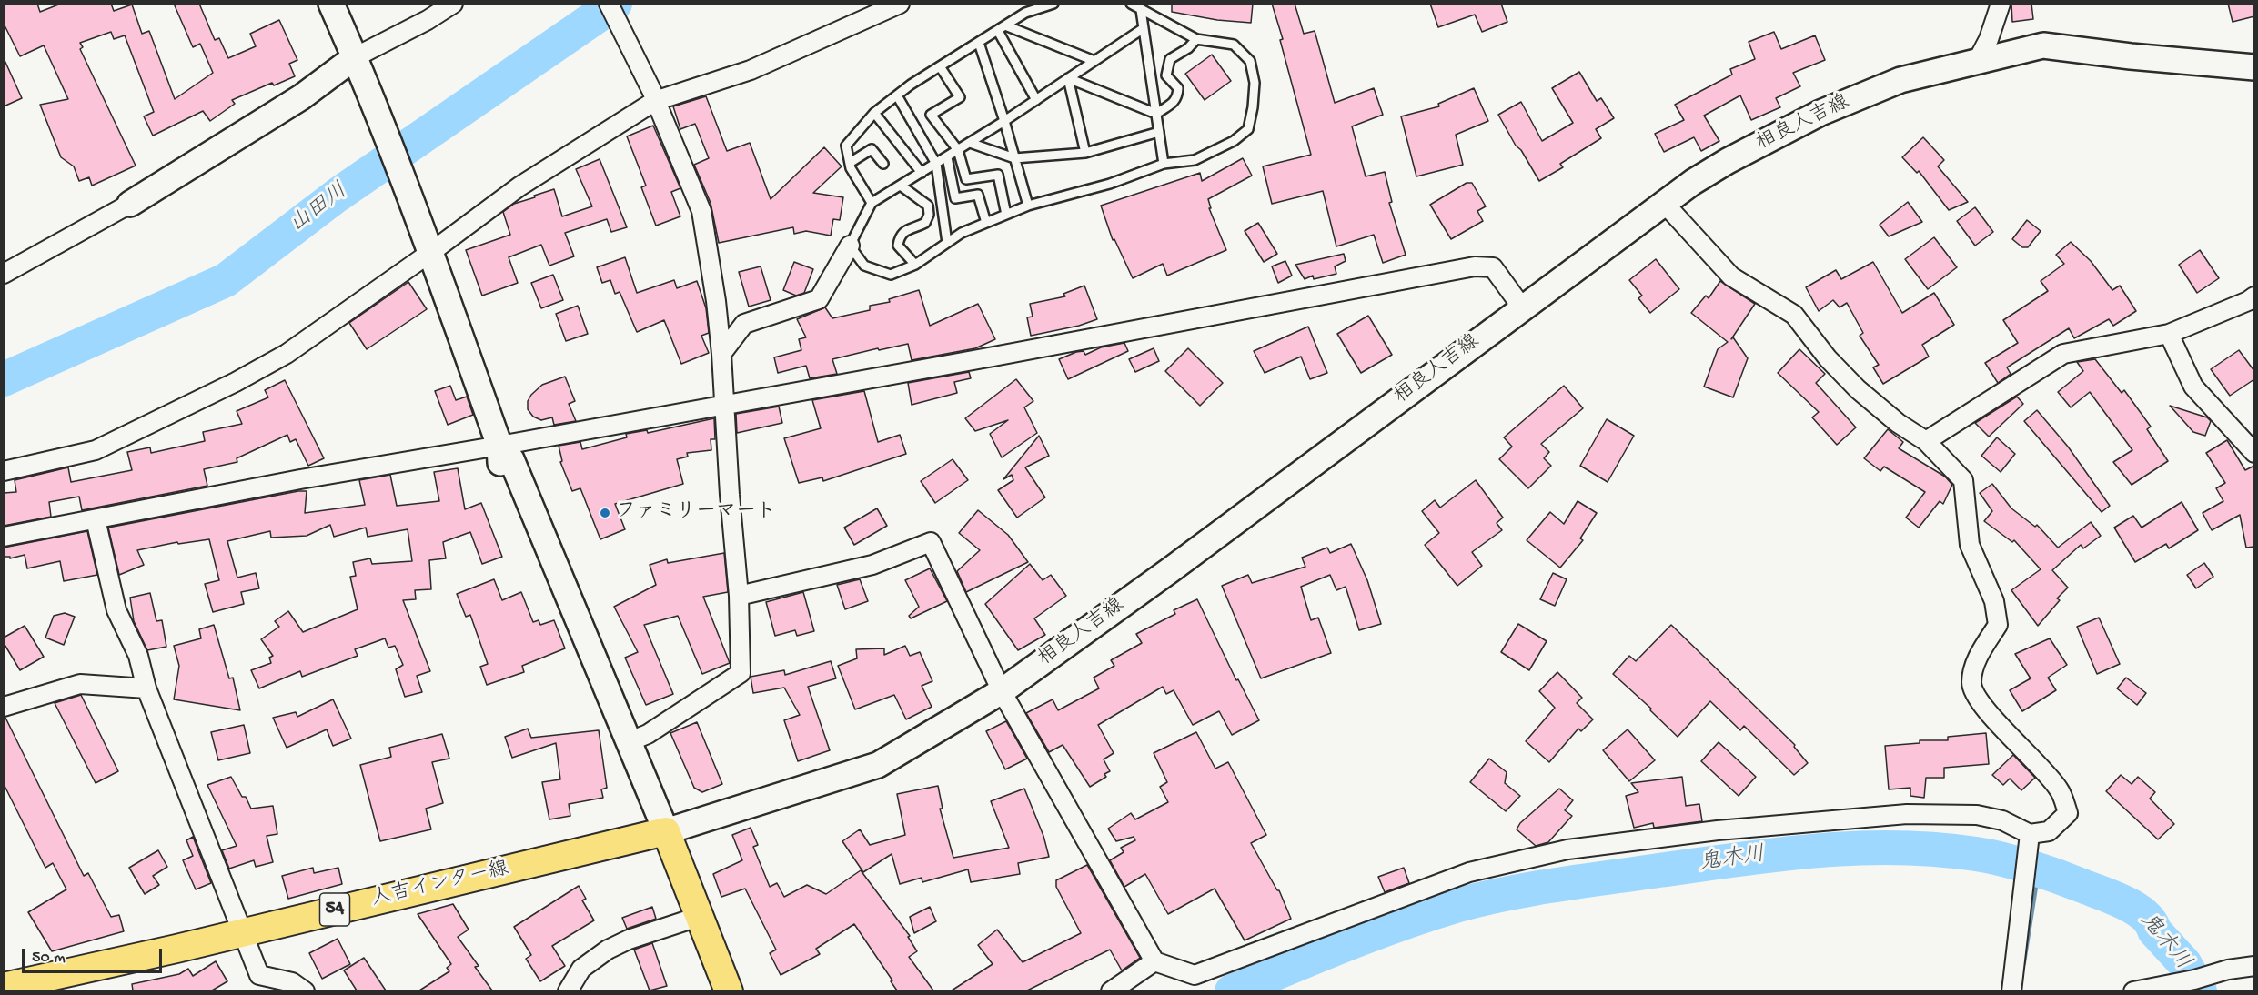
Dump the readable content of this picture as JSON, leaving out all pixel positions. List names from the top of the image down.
{
  "streets": {
    "main road": ["相良人吉線", "人吉インター線", "54"]
  },
  "crossings": [
    ["相良人吉線", "人吉インター線"]
  ],
  "water": ["山田川", "鬼木川"],
  "places": ["ファミリーマート"],
  "scale_bar": "50 m"
}
